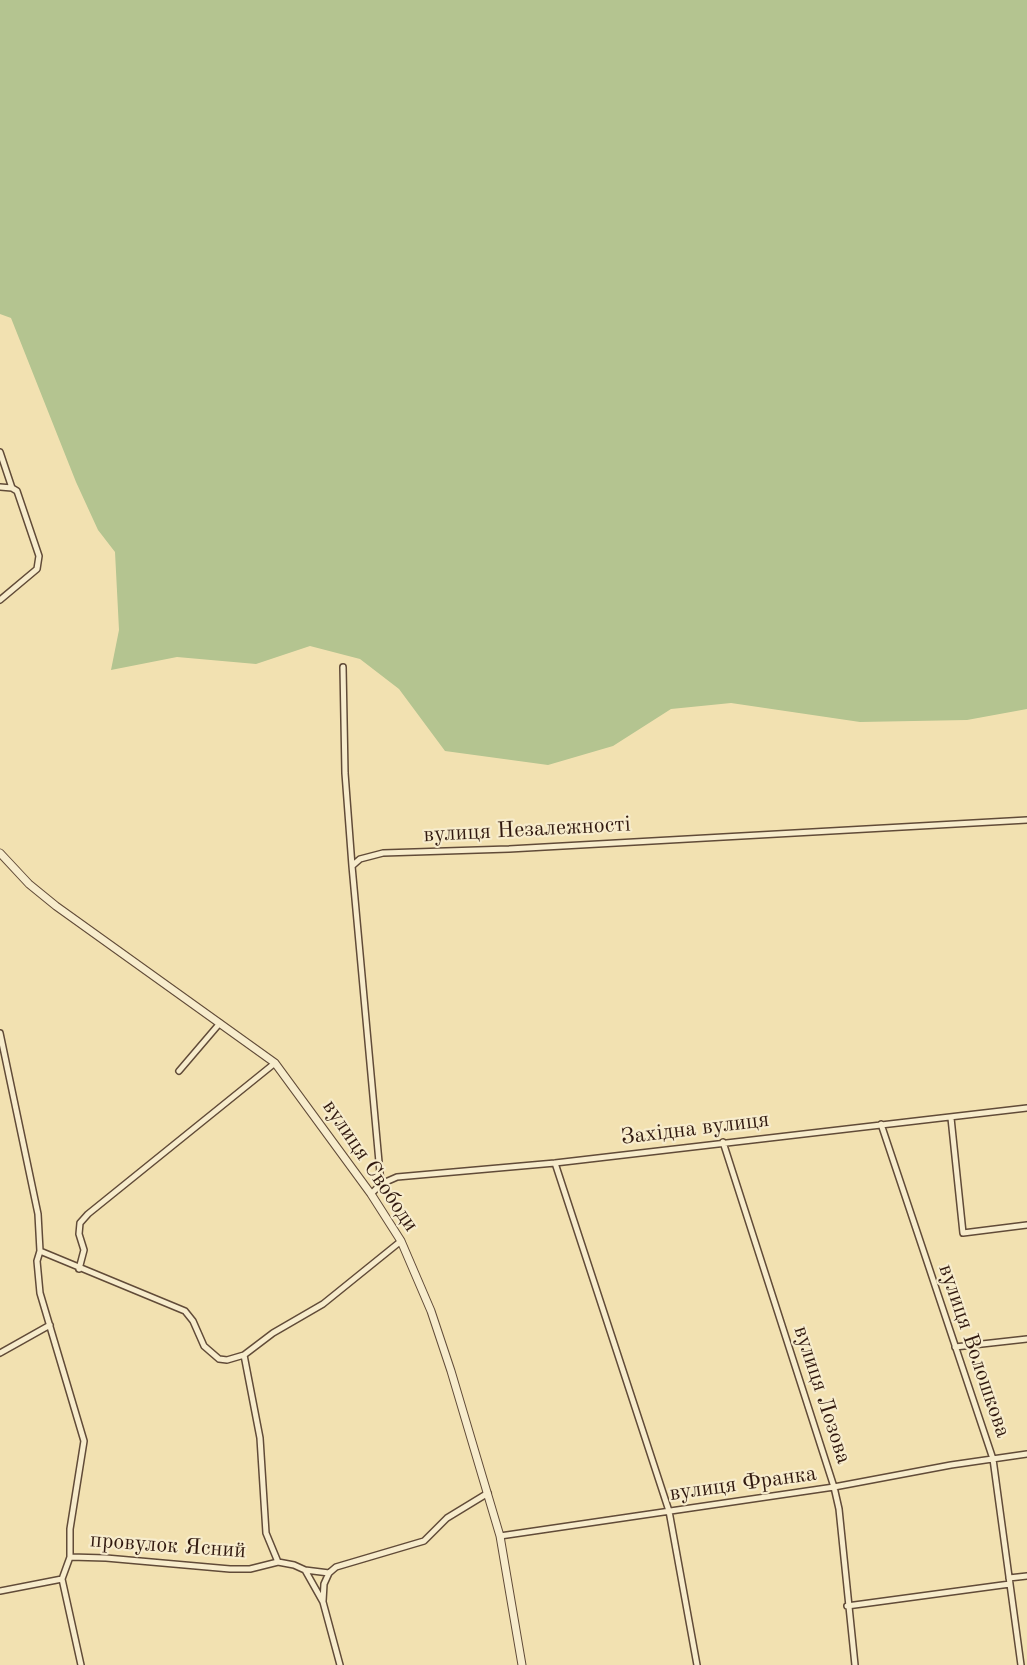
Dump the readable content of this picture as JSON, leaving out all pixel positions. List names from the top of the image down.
{
  "streets": {
    "street": [
      "вулиця Незалежності",
      "Західна вулиця",
      "вулиця Свободи",
      "вулиця Волошкова",
      "вулиця Лозова",
      "вулиця Франка",
      "провулок Ясний"
    ]
  },
  "crossings": [
    ["Західна вулиця", "вулиця Свободи"],
    ["Західна вулиця", "вулиця Волошкова"],
    ["Західна вулиця", "вулиця Лозова"],
    ["вулиця Свободи", "вулиця Франка"],
    ["вулиця Волошкова", "вулиця Франка"],
    ["вулиця Лозова", "вулиця Франка"]
  ]
}
